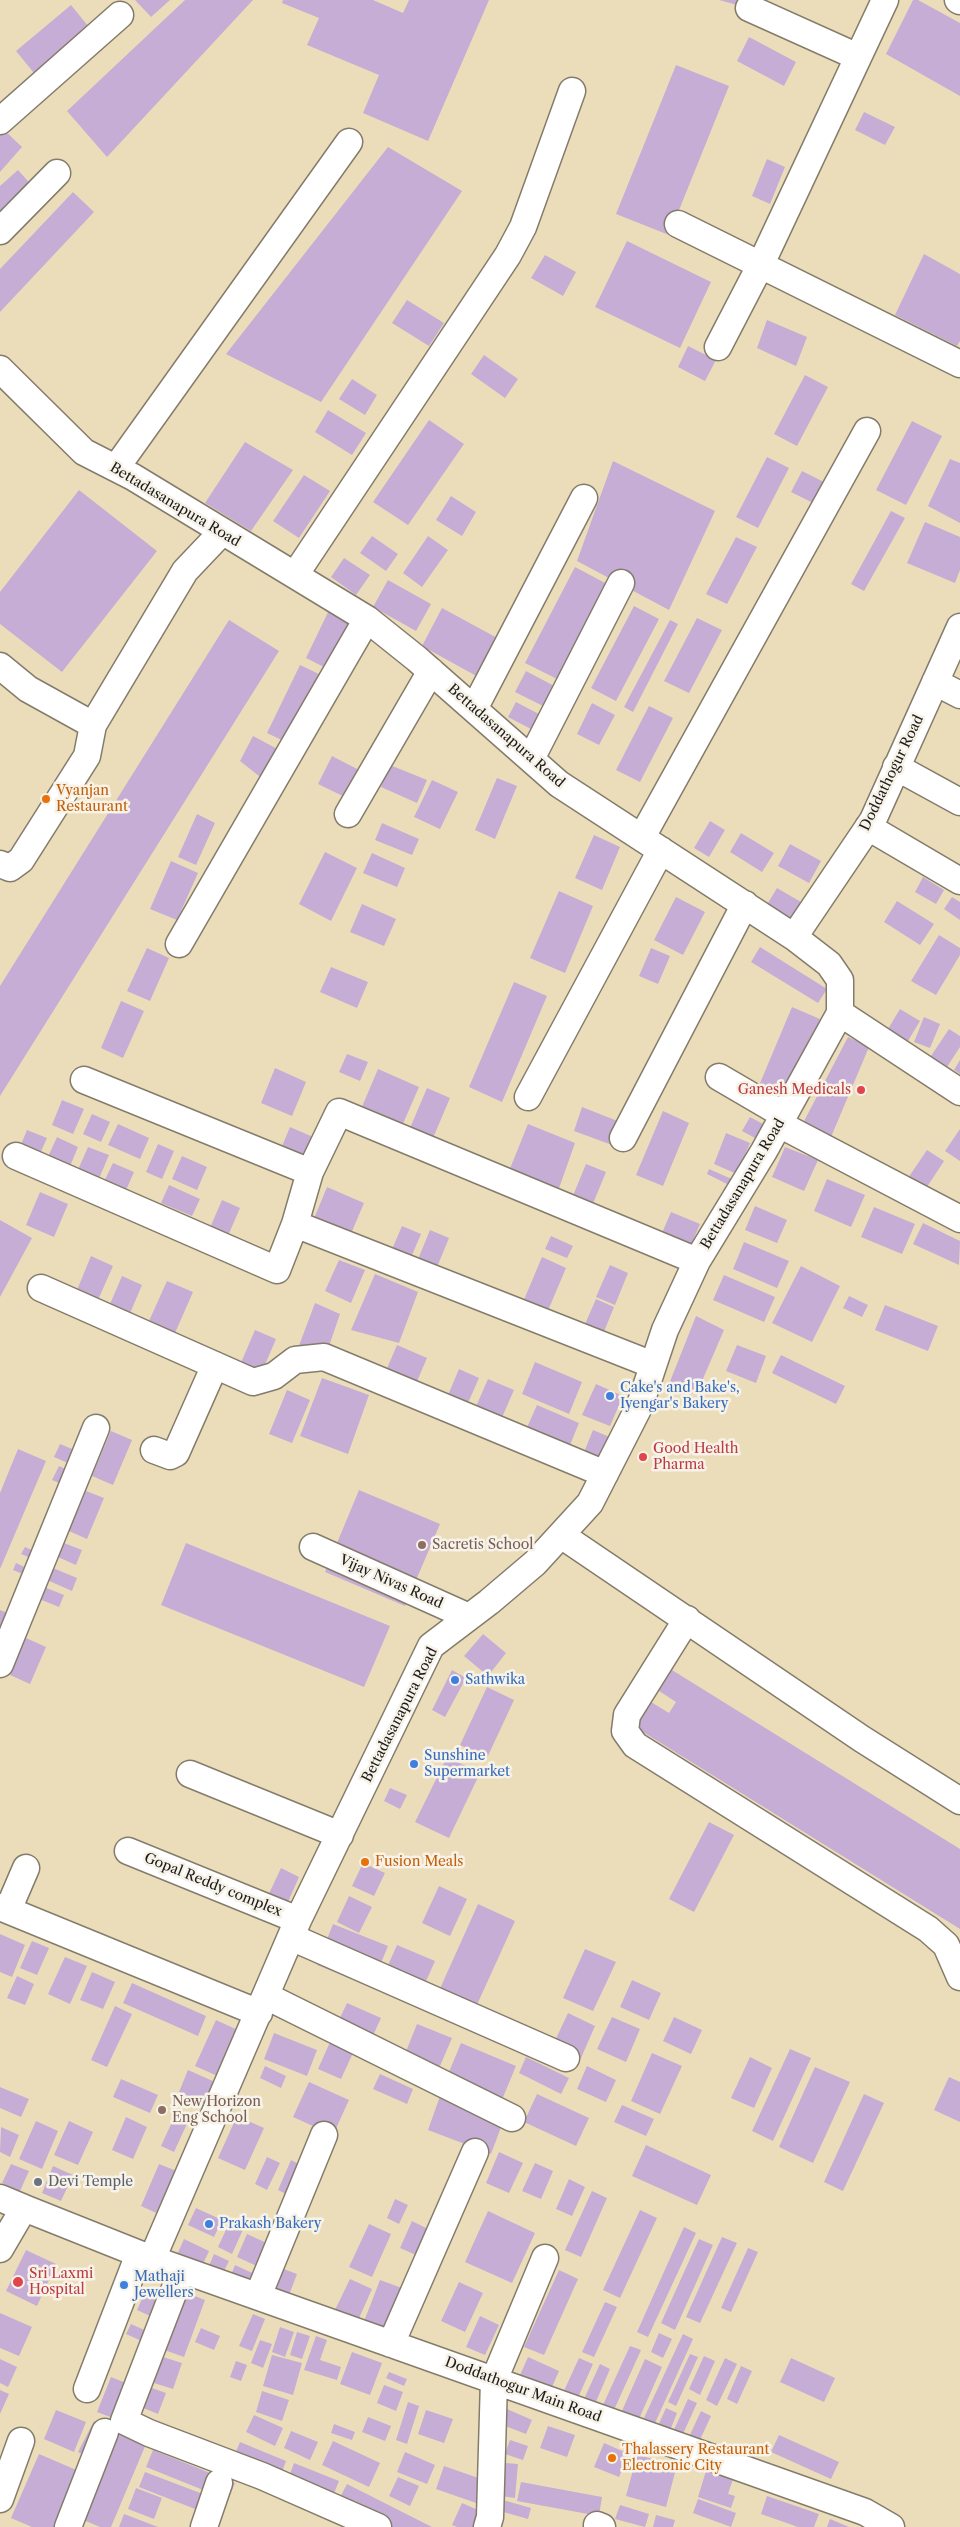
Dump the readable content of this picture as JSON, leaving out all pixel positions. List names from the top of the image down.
{
  "streets": {
    "street": [
      "Bettadasanapura Road",
      "Doddathogur Road",
      "Vijay Nivas Road",
      "Gopal Reddy complex",
      "Doddathogur Main Road"
    ]
  },
  "crossings": [
    ["Bettadasanapura Road", "Doddathogur Road"],
    ["Bettadasanapura Road", "Vijay Nivas Road"],
    ["Bettadasanapura Road", "Gopal Reddy complex"],
    ["Bettadasanapura Road", "Doddathogur Main Road"]
  ],
  "places": [
    "Vyanjan Restaurant",
    "Ganesh Medicals",
    "Cake's and Bake's, Iyengar's Bakery",
    "Good Health Pharma",
    "Sacretis School",
    "Sathwika",
    "Sunshine Supermarket",
    "Fusion Meals",
    "New Horizon Eng School",
    "Devi Temple",
    "Prakash Bakery",
    "Sri Laxmi Hospital",
    "Mathaji Jewellers",
    "Thalassery Restaurant Electronic City"
  ]
}
